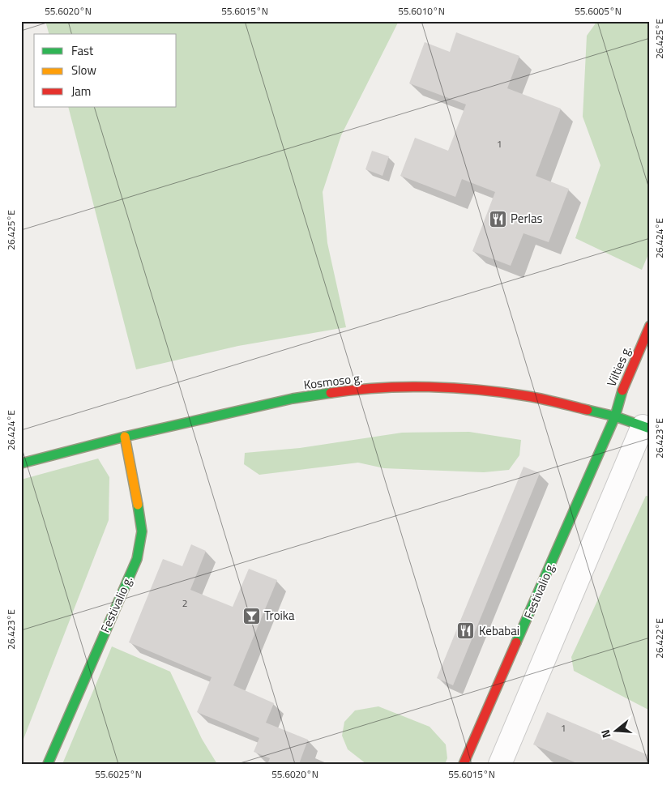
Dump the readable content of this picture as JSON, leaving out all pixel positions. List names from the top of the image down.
{
  "streets": {
    "street": ["Vilties g.", "Kosmoso g.", "Festivalio g."]
  },
  "crossings": [
    ["Vilties g.", "Kosmoso g."],
    ["Vilties g.", "Festivalio g."],
    ["Kosmoso g.", "Festivalio g."]
  ],
  "places": {
    "restaurant": ["Perlas", "Kebabai"],
    "bar": ["Troika"]
  },
  "house_numbers": ["1", "2", "1"],
  "legend": ["Fast", "Slow", "Jam"],
  "north": "left",
  "coordinates": [
    "55.6020°N",
    "55.6015°N",
    "55.6010°N",
    "55.6005°N",
    "26.425°E",
    "26.424°E",
    "26.423°E",
    "26.422°E",
    "55.6025°N"
  ]
}
